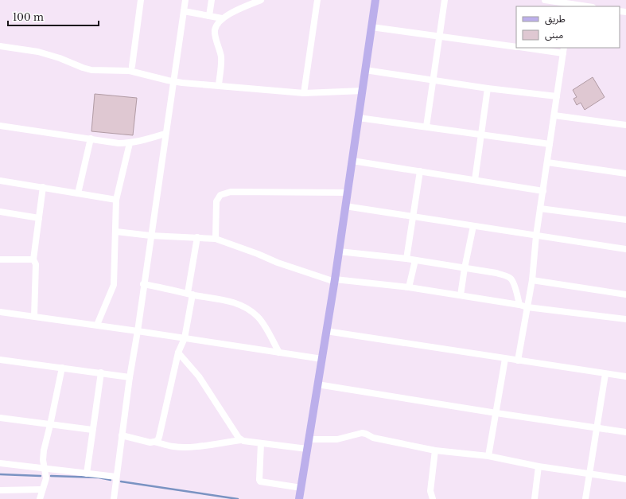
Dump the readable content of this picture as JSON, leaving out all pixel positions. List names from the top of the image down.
{
  "legend": ["طريق", "مبنى"],
  "scale_bar": "100 m"
}
